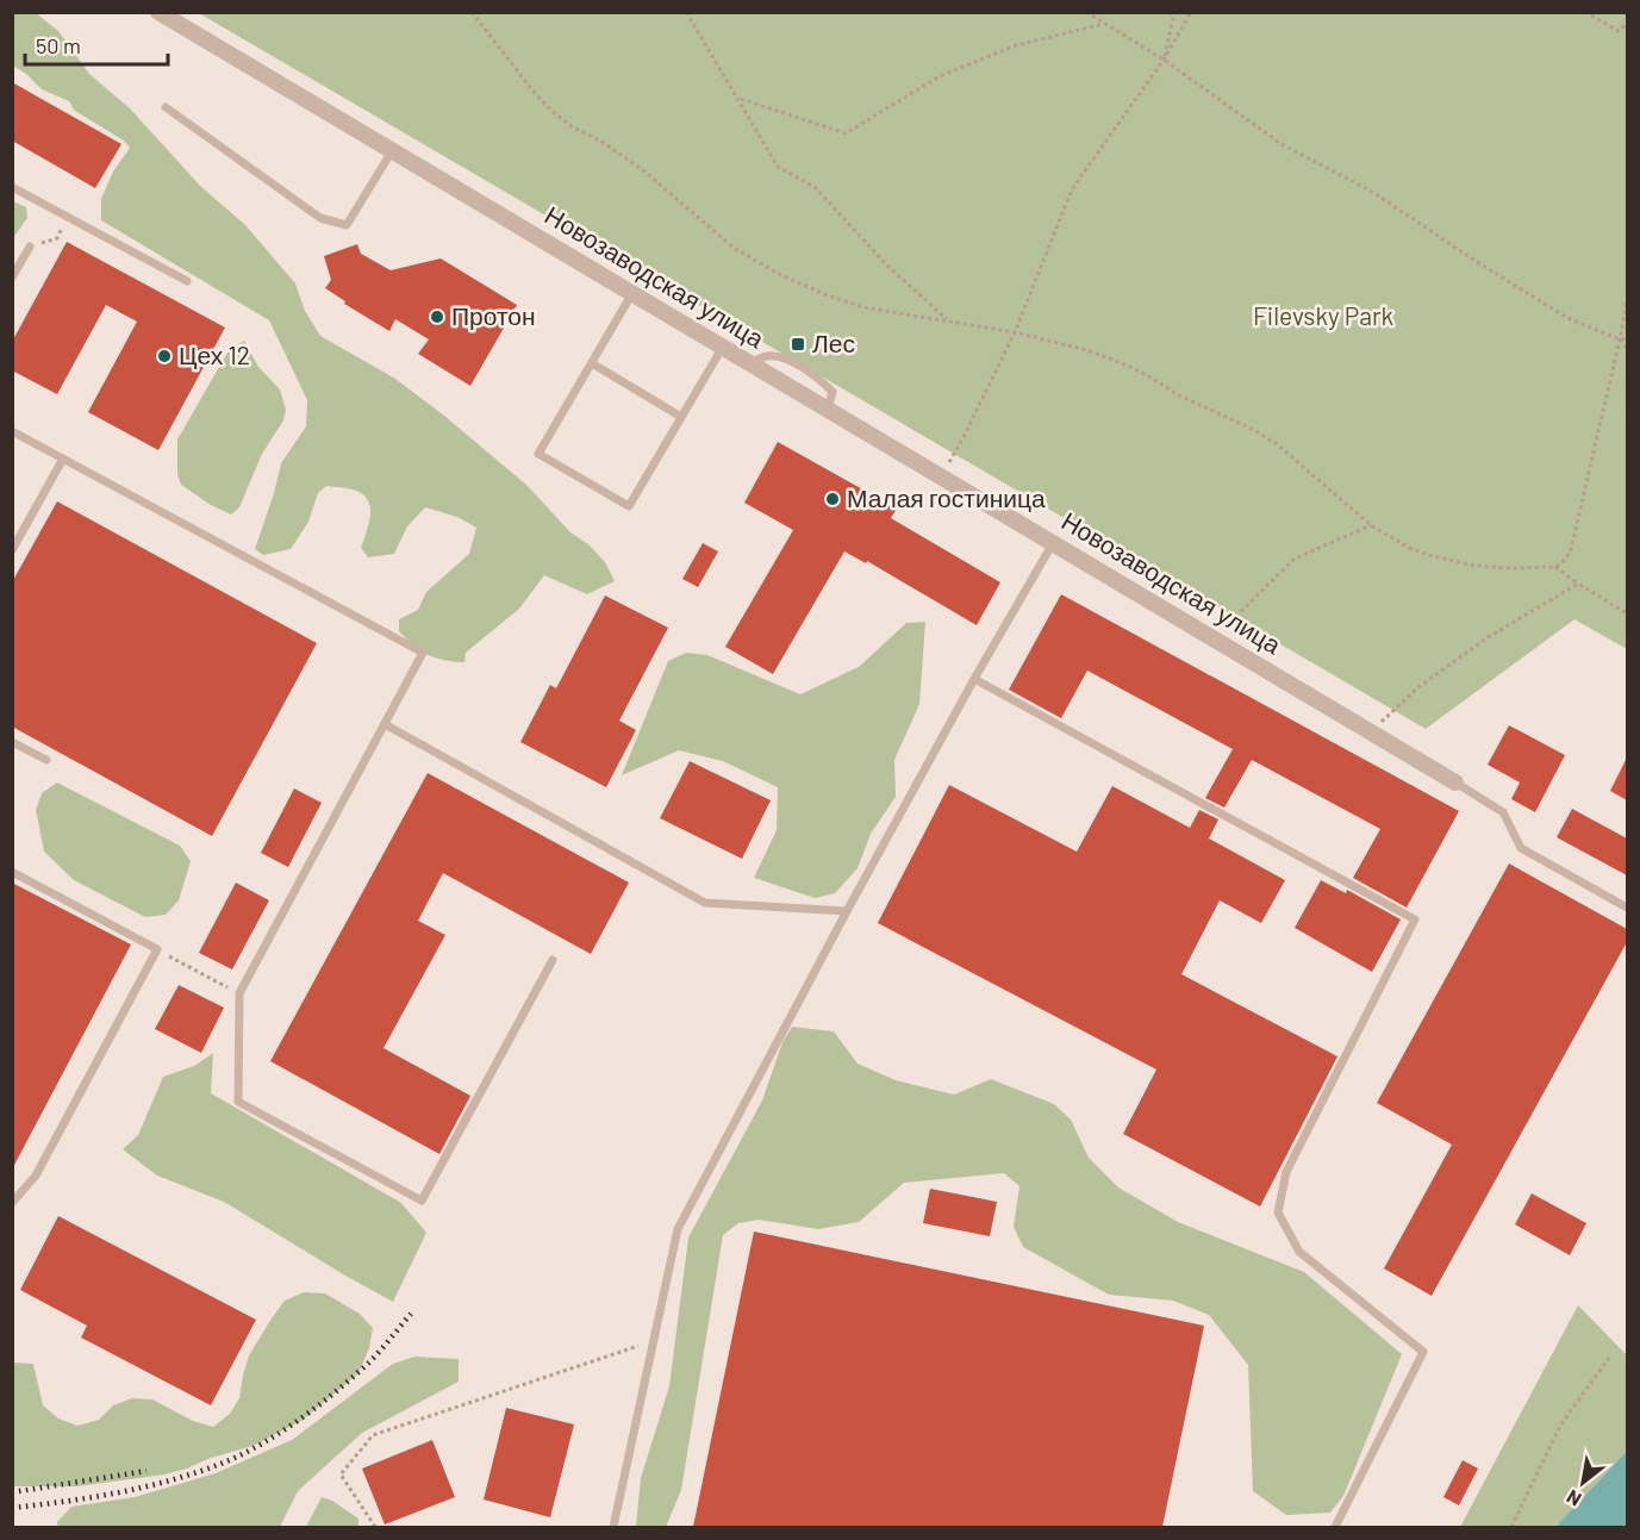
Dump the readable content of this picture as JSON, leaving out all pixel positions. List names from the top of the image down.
{
  "streets": {
    "street": ["Новозаводская улица"]
  },
  "parks": ["Filevsky Park"],
  "places": {
    "other": ["Протон", "Цех 12", "Малая гостиница"],
    "transit": ["Лес"]
  },
  "scale_bar": "50 m",
  "north": "bottom left"
}
